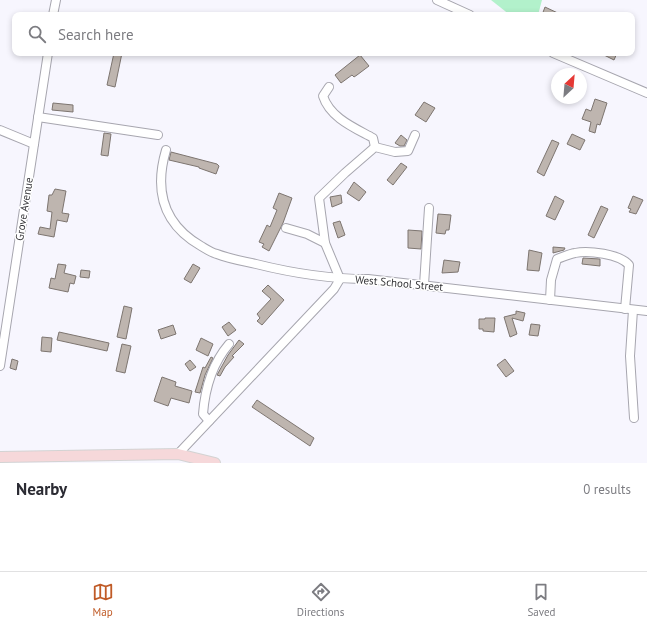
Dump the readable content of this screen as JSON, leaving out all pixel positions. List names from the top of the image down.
{
  "streets": {
    "street": ["Grove Avenue", "West School Street"]
  },
  "north": "top right",
  "page": {
    "search": "Search here",
    "heading": ["Nearby", "0 results"],
    "nav": ["Map", "Directions", "Saved"]
  }
}
